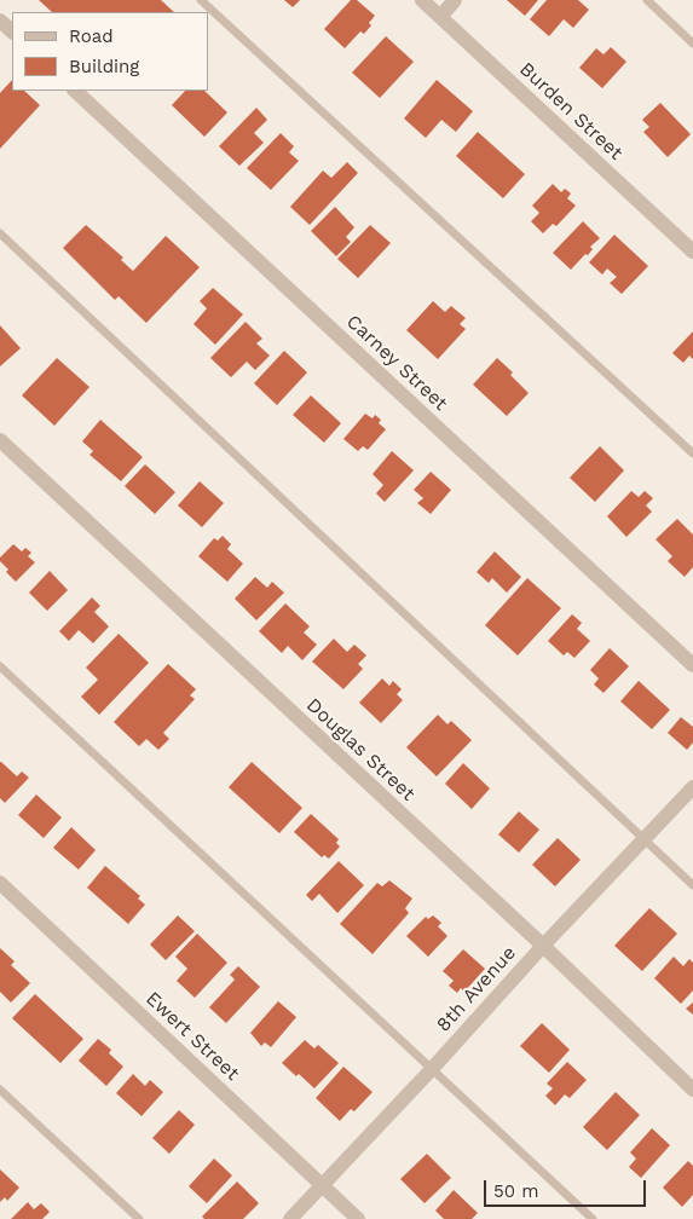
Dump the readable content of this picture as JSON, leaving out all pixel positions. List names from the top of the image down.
{
  "streets": {
    "street": [
      "Burden Street",
      "Carney Street",
      "Douglas Street",
      "8th Avenue",
      "Ewert Street"
    ]
  },
  "crossings": [
    ["Douglas Street", "8th Avenue"],
    ["8th Avenue", "Ewert Street"]
  ],
  "legend": ["Road", "Building"],
  "scale_bar": "50 m"
}
